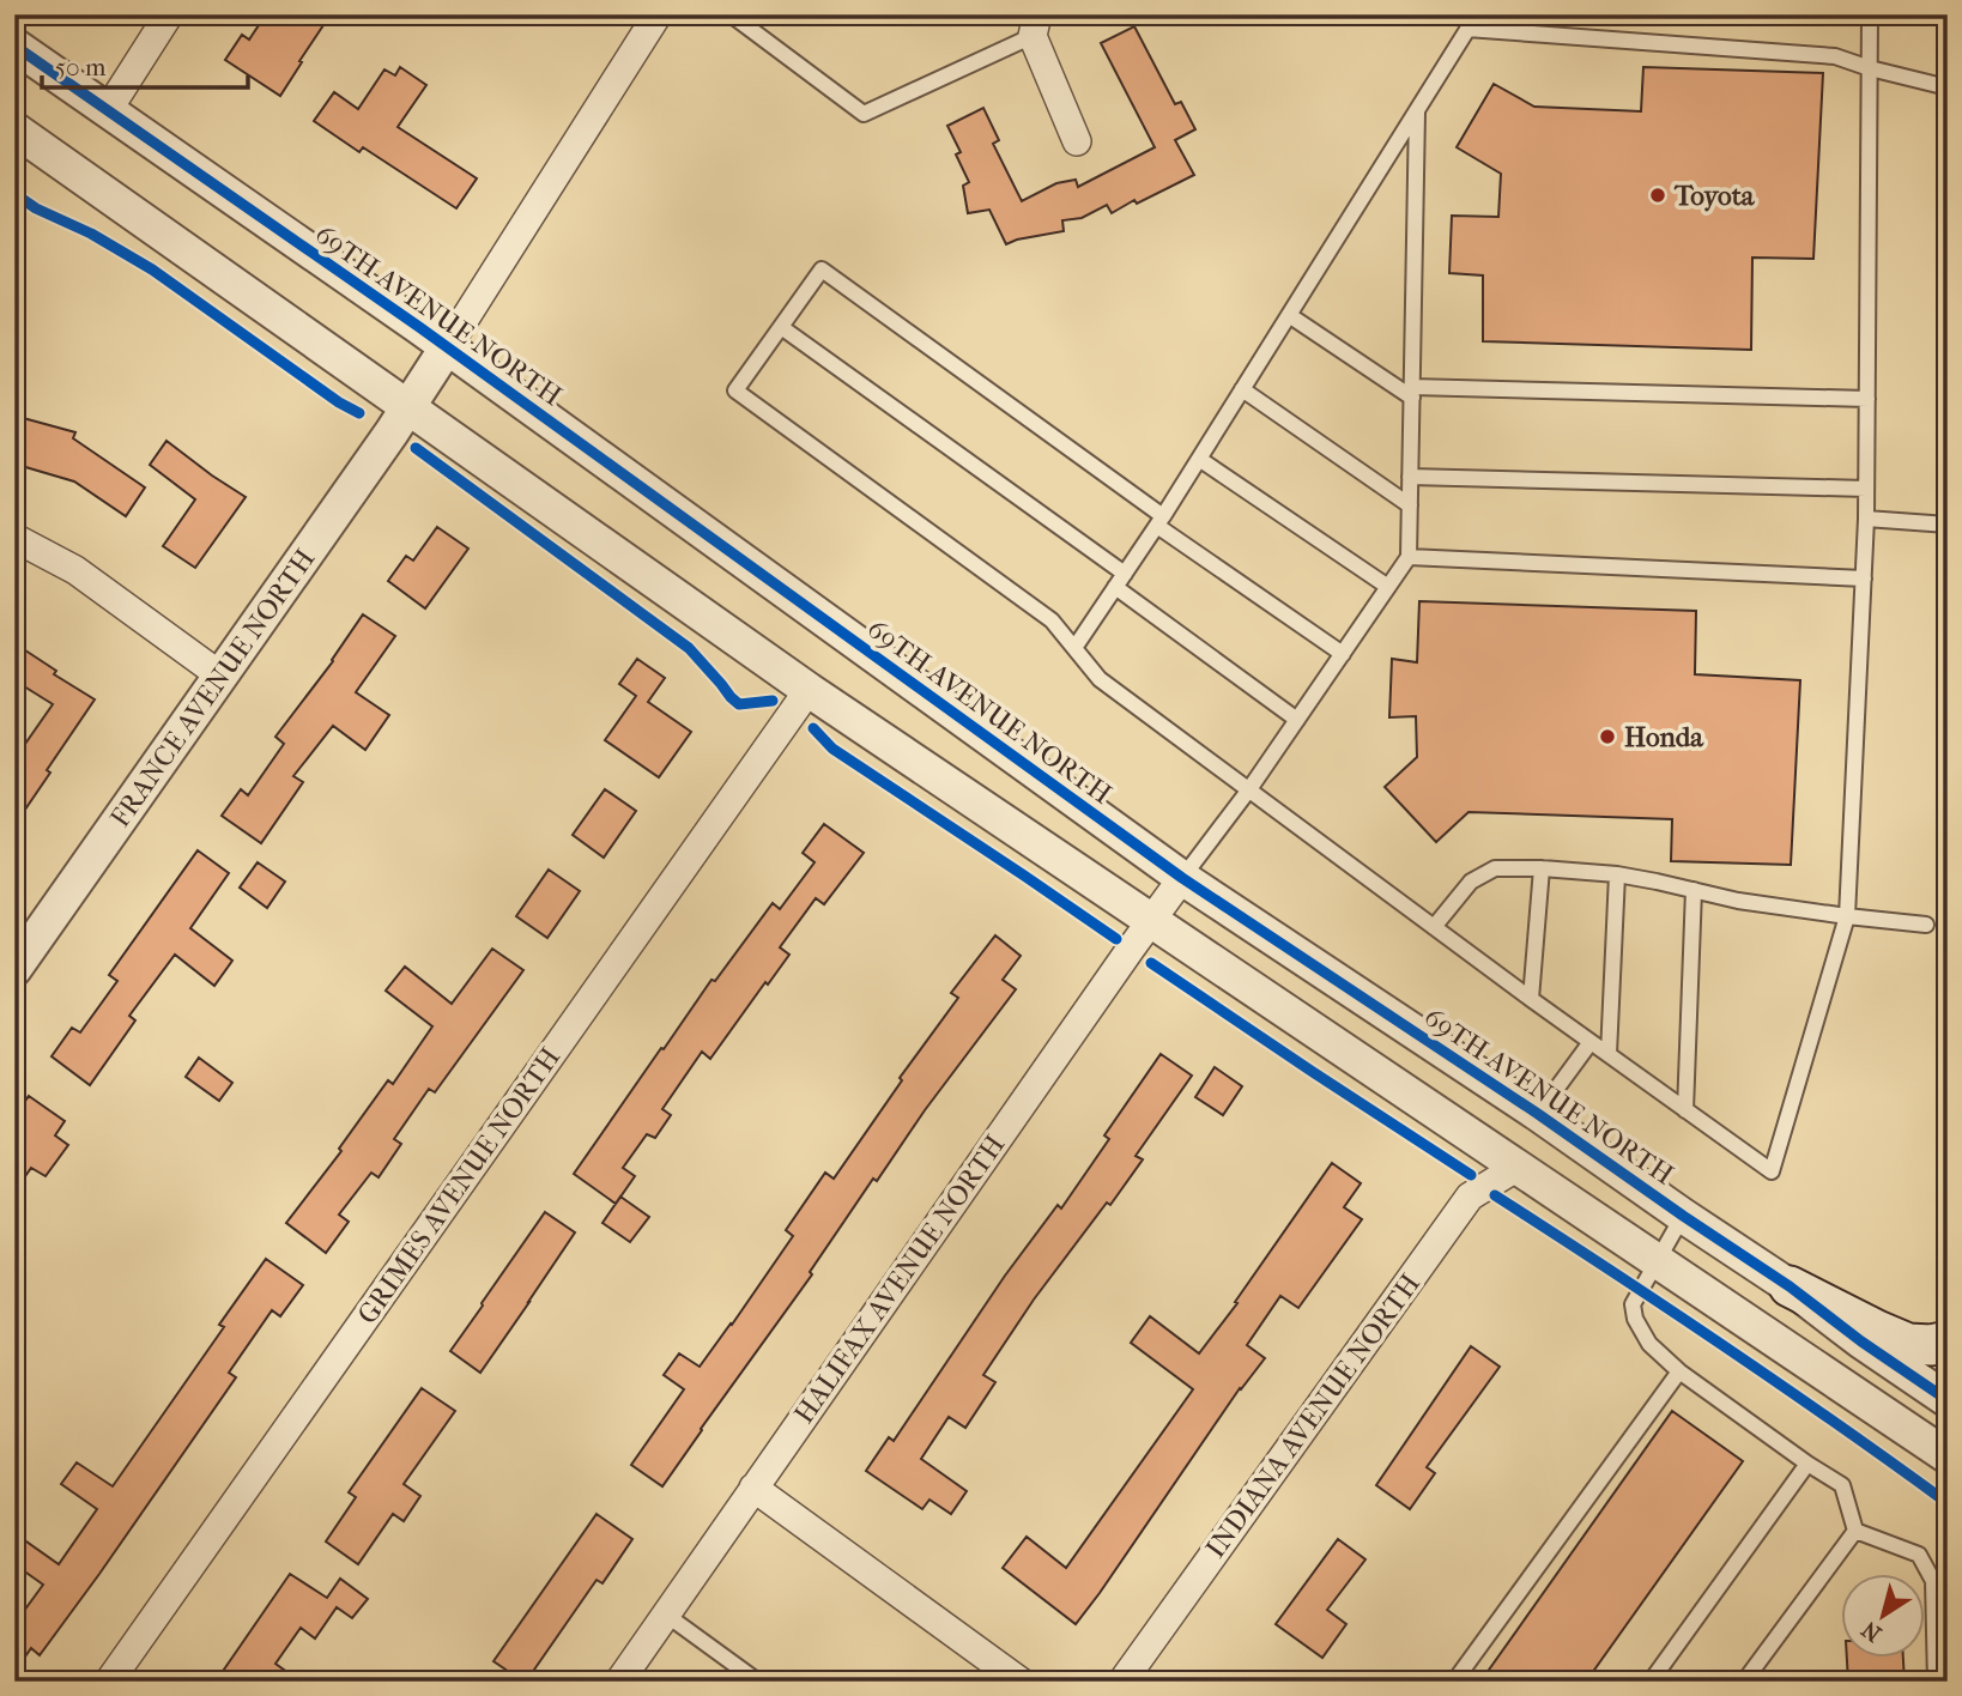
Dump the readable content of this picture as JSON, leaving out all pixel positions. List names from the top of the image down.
{
  "streets": {
    "street": [
      "69TH AVENUE NORTH",
      "FRANCE AVENUE NORTH",
      "GRIMES AVENUE NORTH",
      "HALIFAX AVENUE NORTH",
      "INDIANA AVENUE NORTH"
    ]
  },
  "crossings": [
    ["69TH AVENUE NORTH", "FRANCE AVENUE NORTH"],
    ["69TH AVENUE NORTH", "HALIFAX AVENUE NORTH"]
  ],
  "places": ["Toyota", "Honda"],
  "scale_bar": "50 m",
  "north": "bottom left"
}
